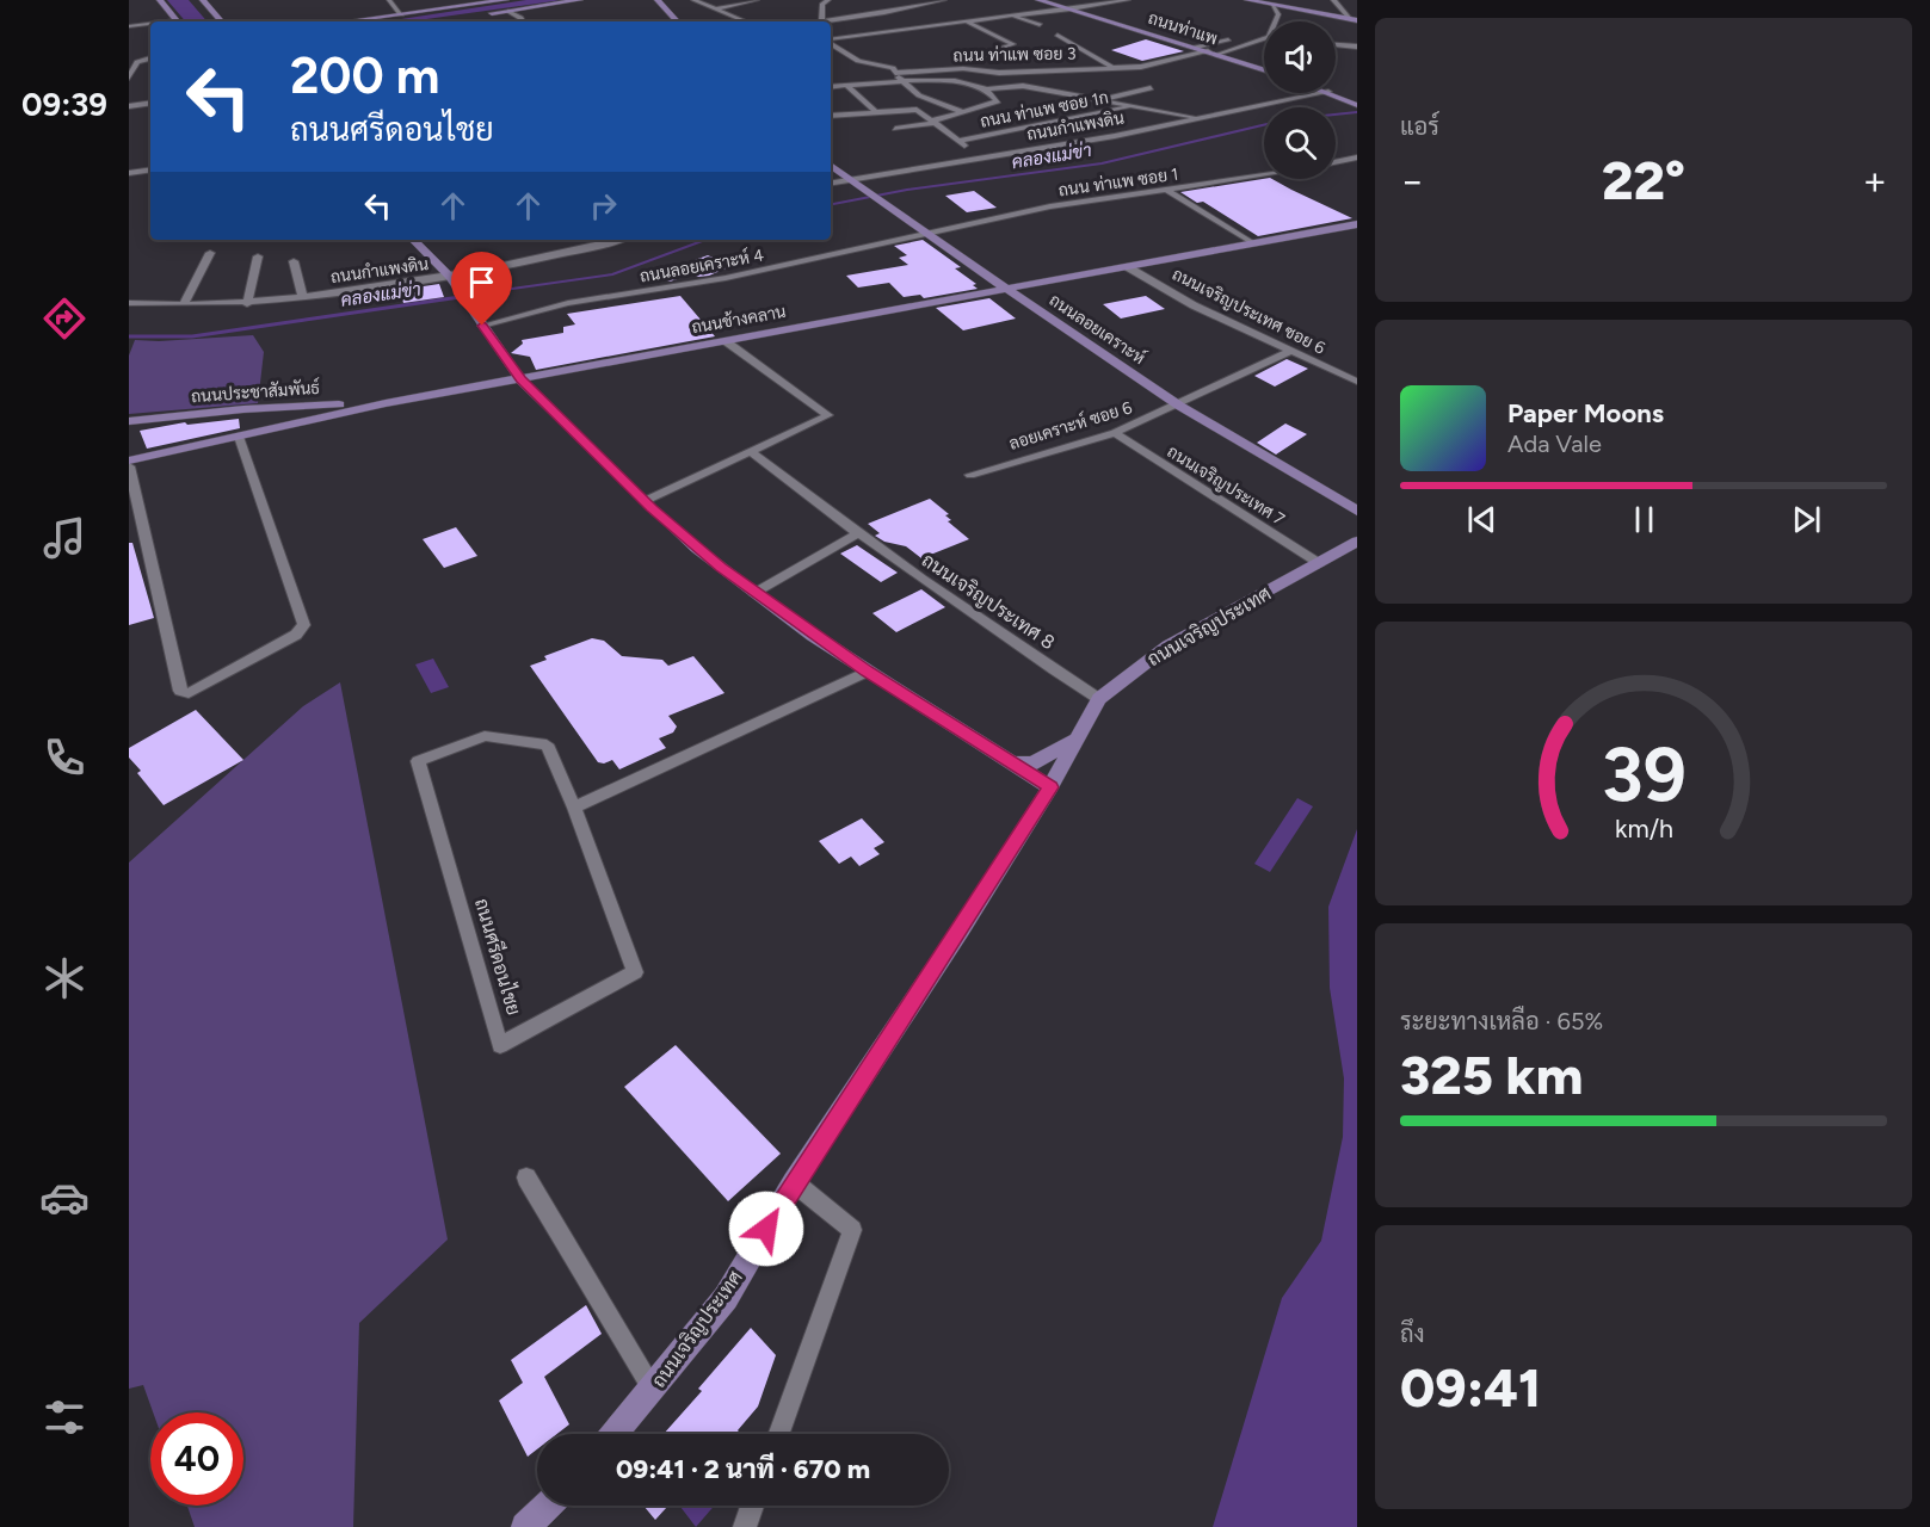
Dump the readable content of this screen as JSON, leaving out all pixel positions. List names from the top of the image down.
{
  "streets": {
    "street": [
      "ถนนท่าแพ",
      "ถนน ท่าแพ ซอย 3",
      "ถนน ท่าแพ ซอย 1ก",
      "ถนนกำแพงดิน",
      "ถนน ท่าแพ ซอย 1",
      "ถนนลอยเคราะห์ 4",
      "ถนนเจริญประเทศ ซอย 6",
      "ถนนช้างคลาน",
      "ถนนลอยเคราะห์",
      "ถนนประชาสัมพันธ์",
      "ลอยเคราะห์ ซอย 6",
      "ถนนเจริญประเทศ 7",
      "ถนนเจริญประเทศ 8",
      "ถนนเจริญประเทศ",
      "ถนนศรีดอนไชย"
    ]
  },
  "crossings": [
    ["ถนนท่าแพ", "ถนน ท่าแพ ซอย 3"],
    ["ถนนกำแพงดิน", "ถนนลอยเคราะห์"],
    ["ถนน ท่าแพ ซอย 1", "ถนนลอยเคราะห์ 4"],
    ["ถนน ท่าแพ ซอย 1", "ถนนลอยเคราะห์"],
    ["ถนนลอยเคราะห์ 4", "ถนนลอยเคราะห์"],
    ["ถนนเจริญประเทศ ซอย 6", "ถนนช้างคลาน"],
    ["ถนนเจริญประเทศ ซอย 6", "ลอยเคราะห์ ซอย 6"],
    ["ถนนช้างคลาน", "ถนนลอยเคราะห์"],
    ["ถนนช้างคลาน", "ถนนประชาสัมพันธ์"],
    ["ถนนลอยเคราะห์", "ลอยเคราะห์ ซอย 6"],
    ["ลอยเคราะห์ ซอย 6", "ถนนเจริญประเทศ 7"],
    ["ถนนเจริญประเทศ 7", "ถนนเจริญประเทศ"],
    ["ถนนเจริญประเทศ 8", "ถนนเจริญประเทศ"]
  ],
  "water": ["คลองแม่ข่า"],
  "page": {
    "tabs": "09:39",
    "tile": [
      "แอร์",
      ["ระยะทางเหลือ · 65%", "325 km"],
      ["ถึง", "09:41"]
    ],
    "turn": ["200 m", "ถนนศรีดอนไชย"],
    "heat": ["−", "22°", "+"],
    "song": ["Paper Moons", "Ada Vale"],
    "limit": "40",
    "trip": "09:41 · 2 นาที · 670 m",
    "gauge": ["39", "km/h"]
  }
}
